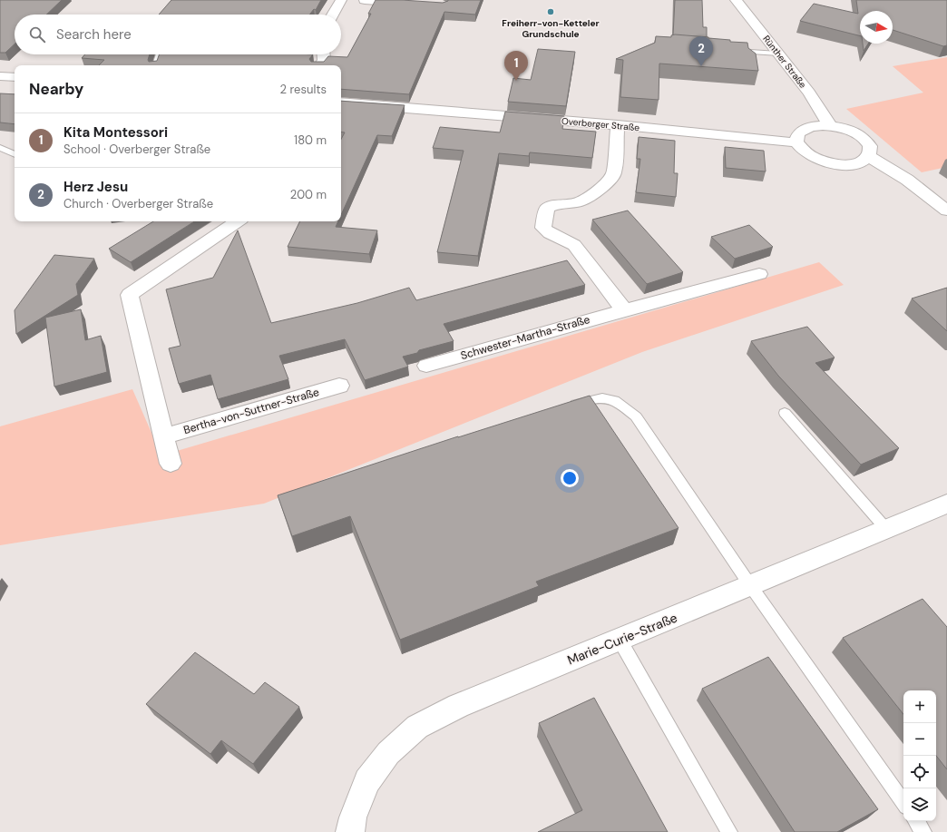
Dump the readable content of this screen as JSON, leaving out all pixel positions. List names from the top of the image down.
{
  "streets": {
    "street": [
      "Rünther Straße",
      "Overberger Straße",
      "Schwester-Martha-Straße",
      "Bertha-von-Suttner-Straße",
      "Marie-Curie-Straße"
    ]
  },
  "places": ["Freiherr-von-Ketteler Grundschule"],
  "north": "right",
  "page": {
    "search": "Search here",
    "pins": ["2", "1"],
    "heading": ["Nearby", "2 results"],
    "list": [
      {
        "mark": "1",
        "name": "Kita Montessori",
        "note": "School · Overberger Straße",
        "value": "180 m"
      },
      {
        "mark": "2",
        "name": "Herz Jesu",
        "note": "Church · Overberger Straße",
        "value": "200 m"
      }
    ],
    "map_buttons": ["+", "−"]
  }
}
